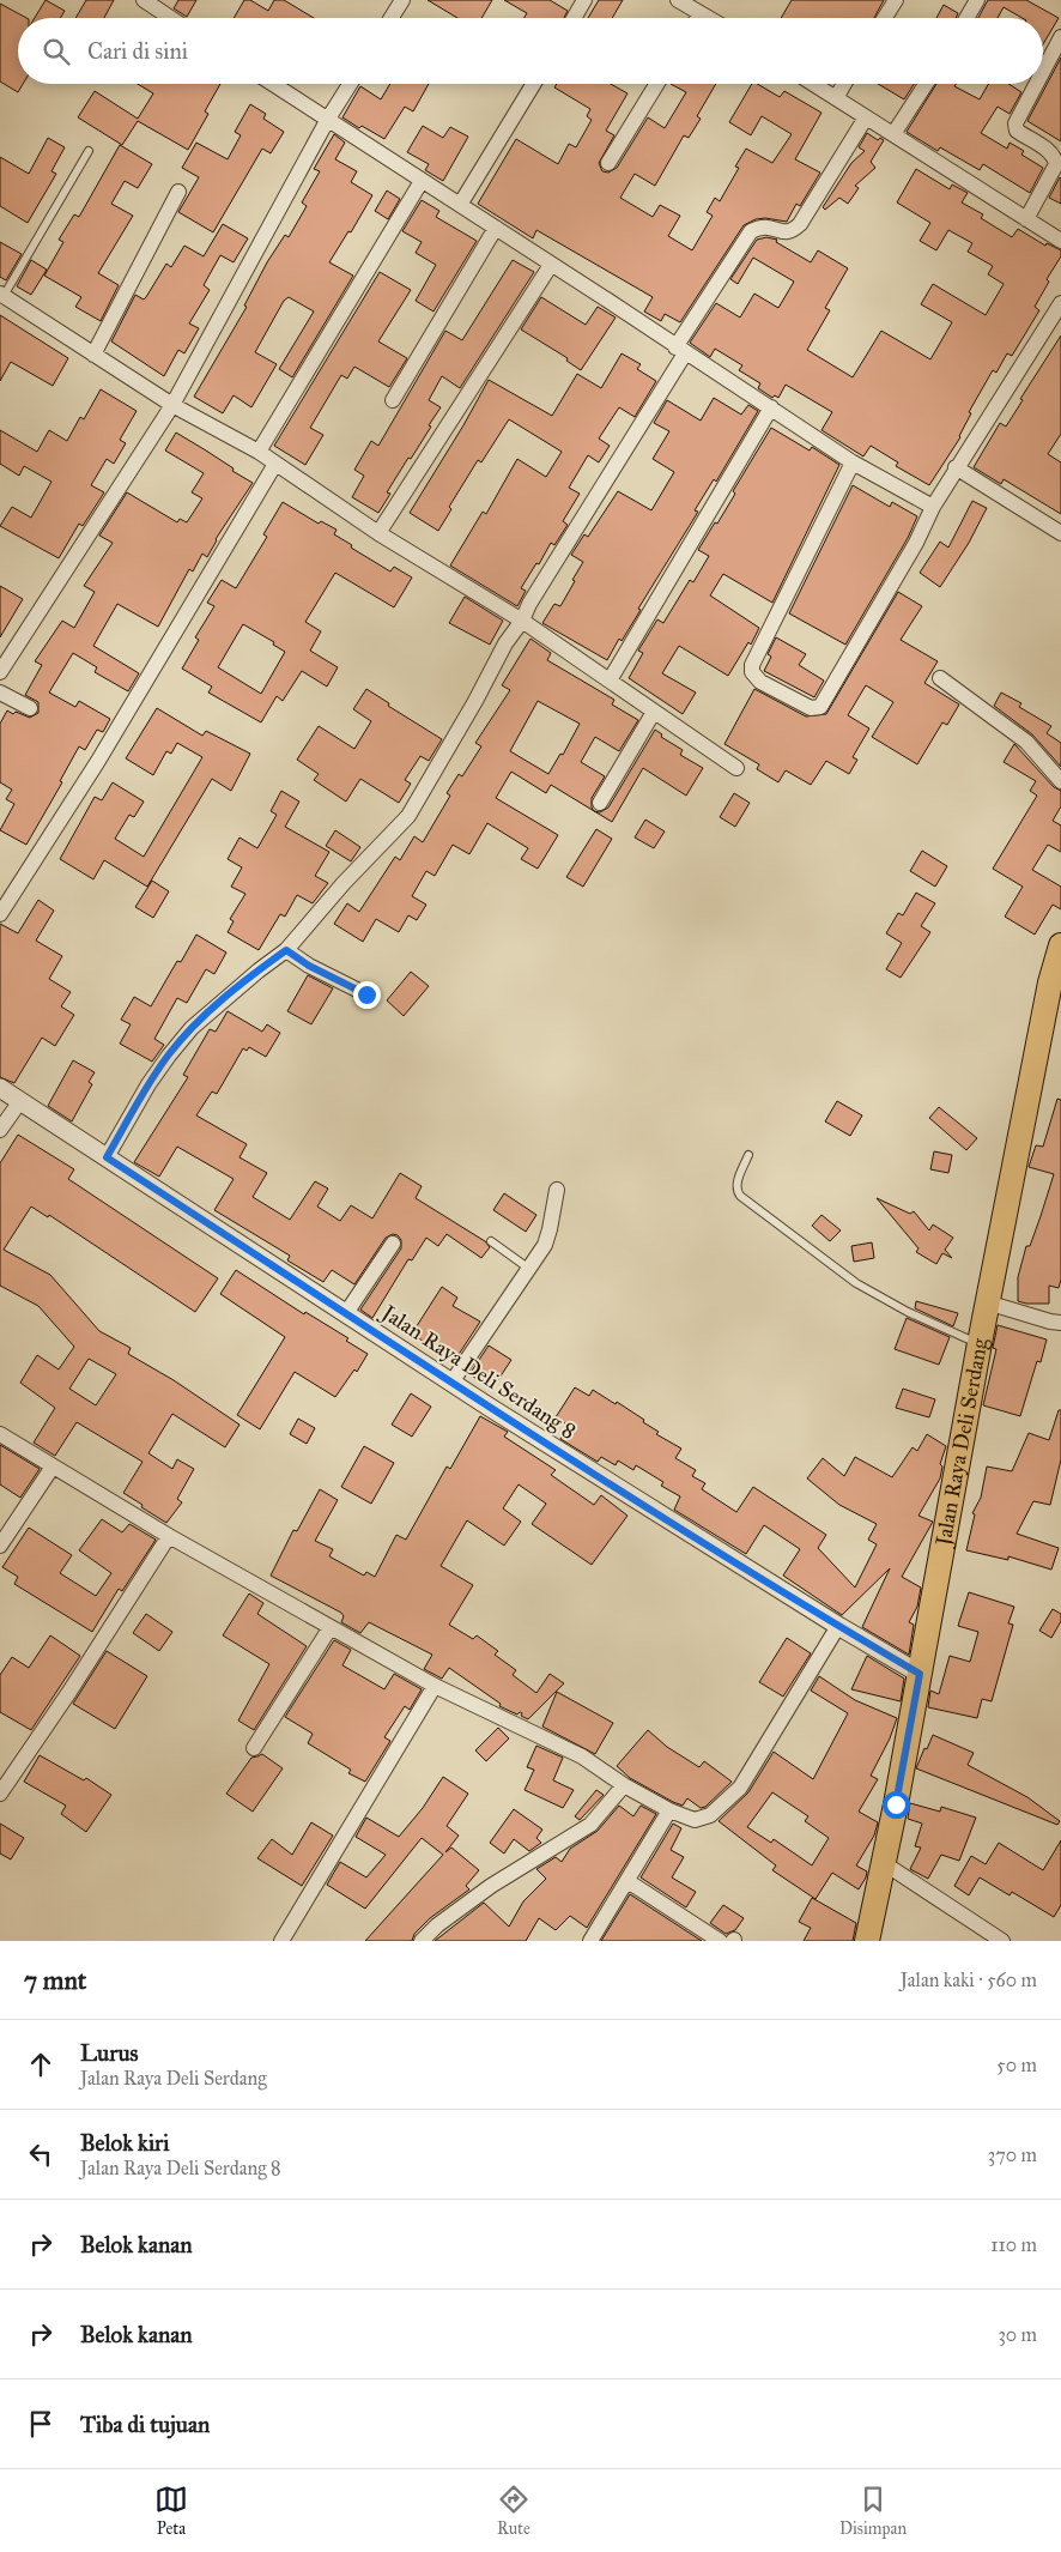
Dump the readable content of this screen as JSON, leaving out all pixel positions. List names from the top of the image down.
{
  "streets": {
    "main road": ["Jalan Raya Deli Serdang"],
    "street": ["Jalan Raya Deli Serdang 8"]
  },
  "crossings": [
    ["Jalan Raya Deli Serdang 8", "Jalan Raya Deli Serdang"]
  ],
  "page": {
    "search": "Cari di sini",
    "heading": ["7 mnt", "Jalan kaki · 560 m"],
    "list": [
      ["Lurus", "Jalan Raya Deli Serdang", "50 m"],
      ["Belok kiri", "Jalan Raya Deli Serdang 8", "370 m"],
      ["Belok kanan", "110 m"],
      ["Belok kanan", "30 m"],
      "Tiba di tujuan"
    ],
    "nav": ["Peta", "Rute", "Disimpan"]
  }
}
